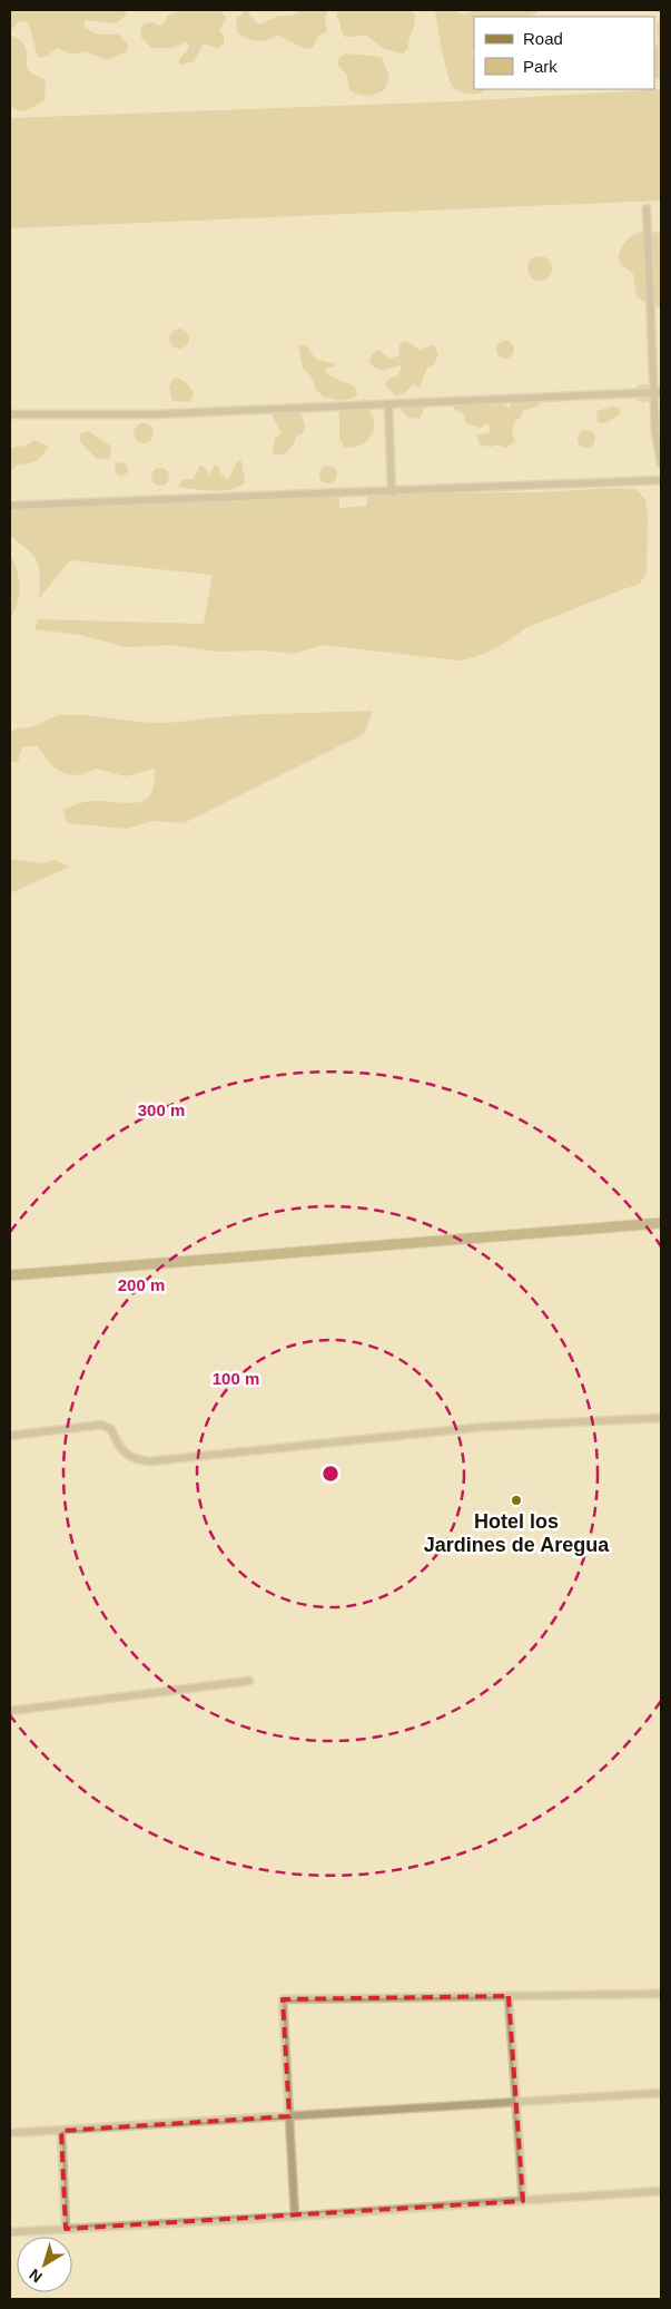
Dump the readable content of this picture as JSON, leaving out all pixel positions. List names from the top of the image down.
{
  "places": ["Hotel los Jardines de Aregua"],
  "legend": ["Road", "Park"],
  "north": "bottom left",
  "rings": ["300 m", "200 m", "100 m"]
}
